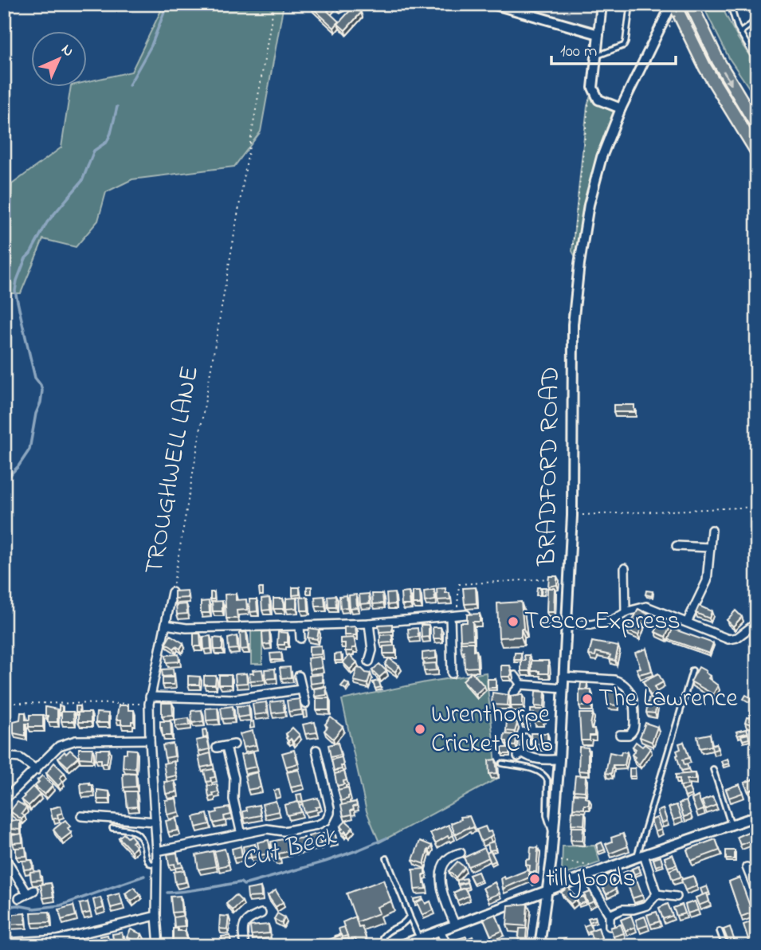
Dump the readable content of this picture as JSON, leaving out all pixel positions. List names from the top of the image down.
{
  "streets": {
    "street": ["BRADFORD ROAD", "TROUGHWELL LANE"]
  },
  "water": ["Cut Beck"],
  "places": [
    "Tesco Express",
    "The Lawrence",
    "Wrenthorpe Cricket Club",
    "tillybods"
  ],
  "scale_bar": "100 m",
  "north": "top right"
}
